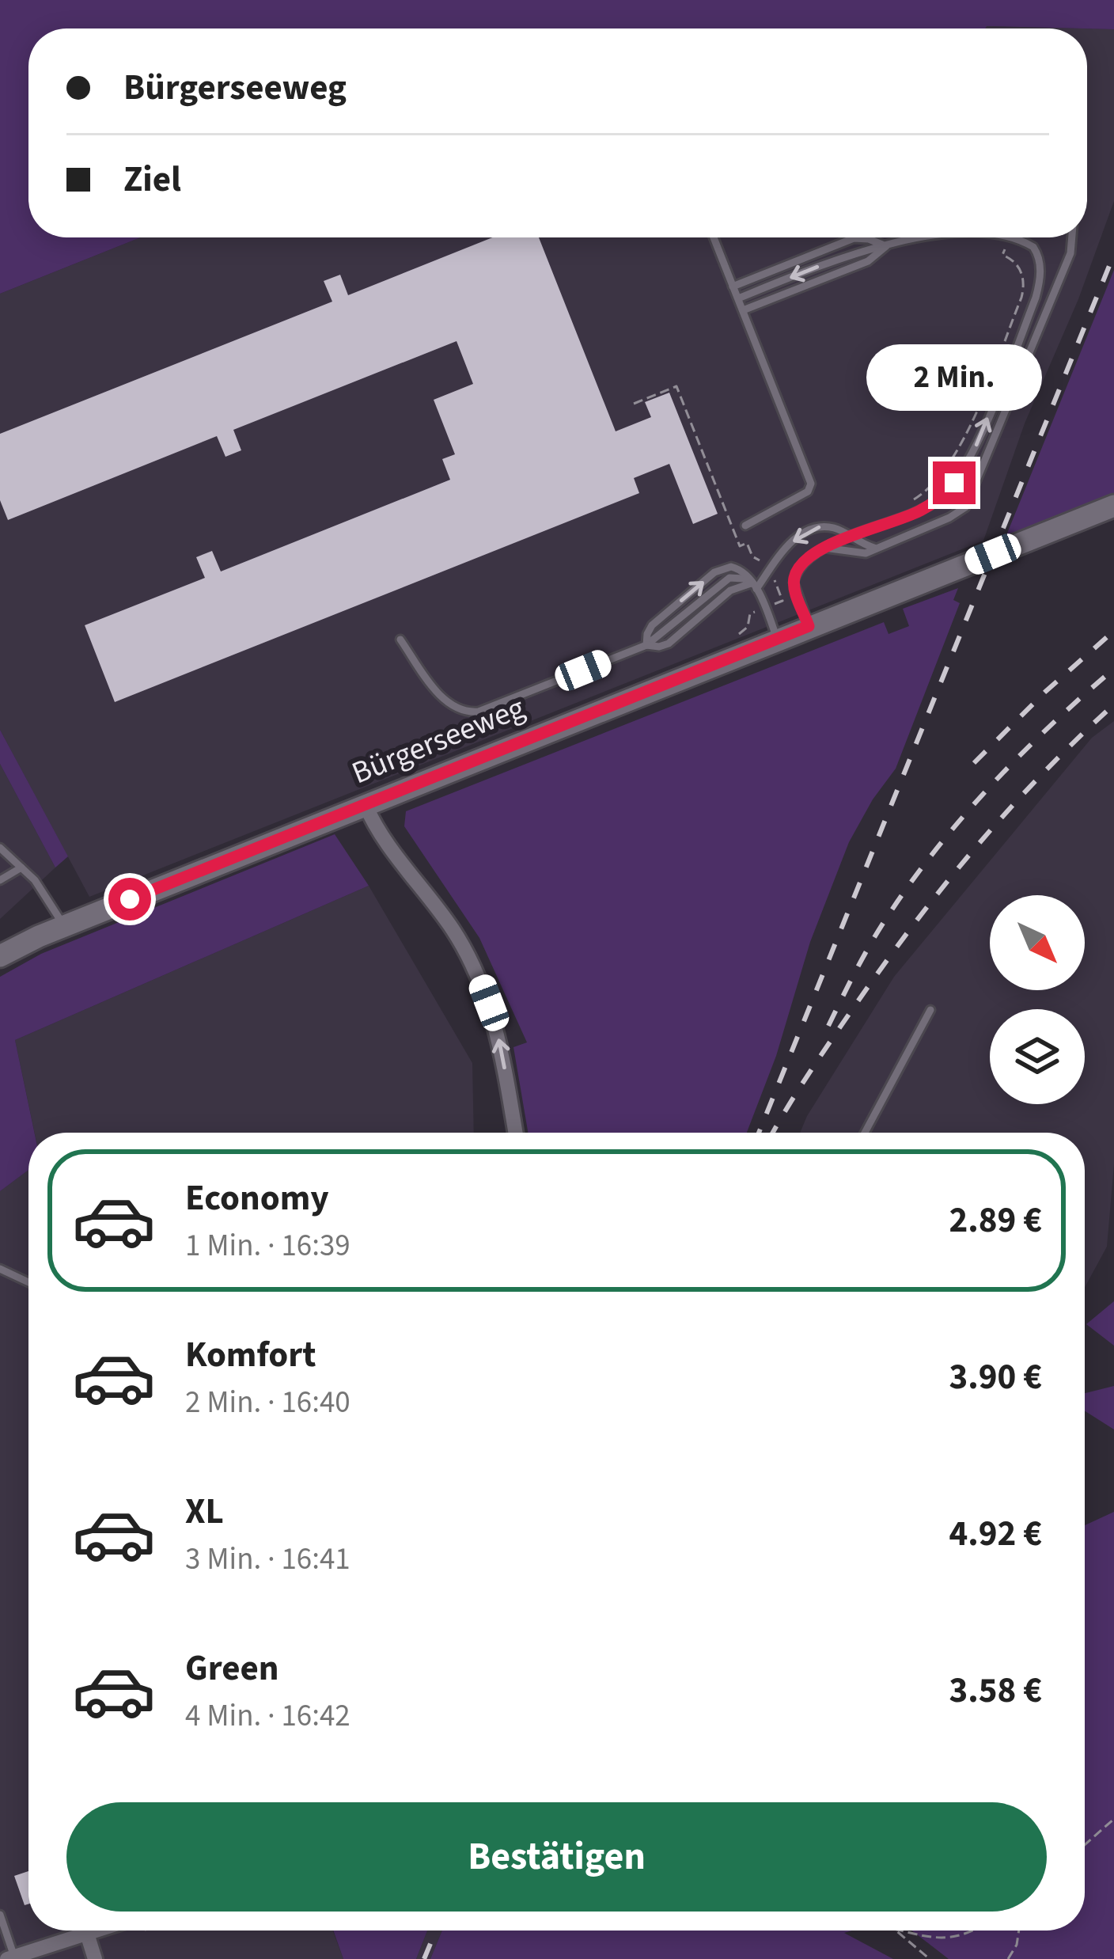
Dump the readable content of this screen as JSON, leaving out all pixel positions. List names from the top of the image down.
{
  "streets": {
    "street": ["Bürgerseeweg"]
  },
  "north": "bottom right",
  "page": {
    "banner": ["Bürgerseeweg", "Ziel"],
    "bubble": "2 Min.",
    "list": [
      {
        "name": "Economy",
        "note": "1 Min. · 16:39",
        "value": "2.89 €"
      },
      {
        "name": "Komfort",
        "note": "2 Min. · 16:40",
        "value": "3.90 €"
      },
      {
        "name": "XL",
        "note": "3 Min. · 16:41",
        "value": "4.92 €"
      },
      {
        "name": "Green",
        "note": "4 Min. · 16:42",
        "value": "3.58 €"
      }
    ],
    "buttons": "Bestätigen"
  }
}
